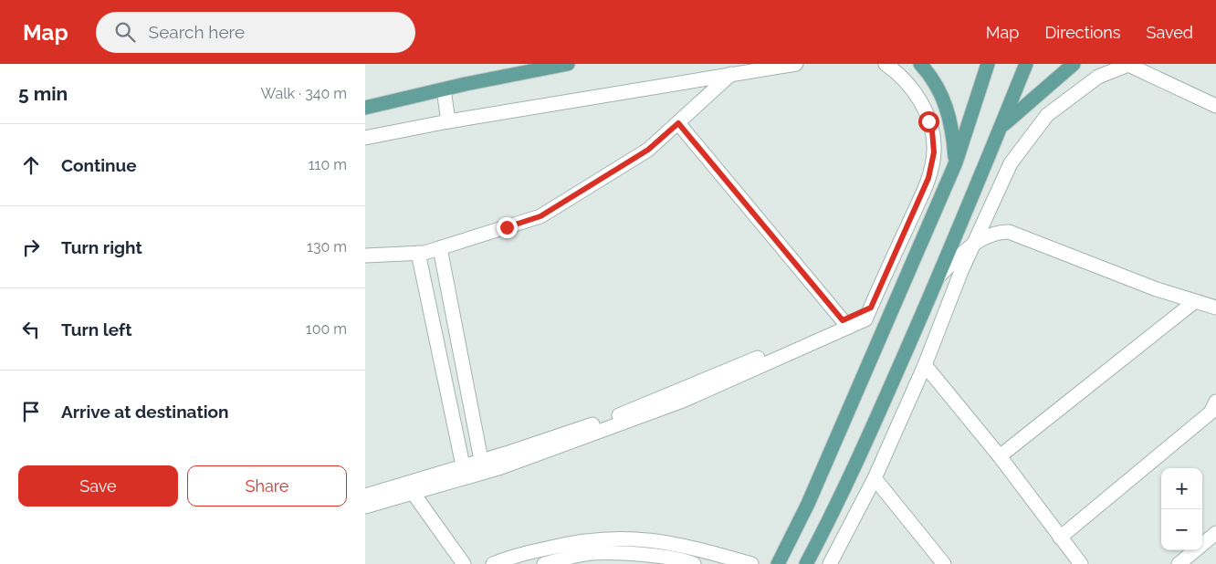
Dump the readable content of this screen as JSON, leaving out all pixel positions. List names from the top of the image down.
{
  "page": {
    "header": "Map",
    "search": "Search here",
    "nav": ["Map", "Directions", "Saved"],
    "heading": ["5 min", "Walk · 340 m"],
    "list": [
      ["Continue", "110 m"],
      ["Turn right", "130 m"],
      ["Turn left", "100 m"],
      "Arrive at destination"
    ],
    "buttons": ["Save", "Share"],
    "map_buttons": ["+", "−"]
  }
}
